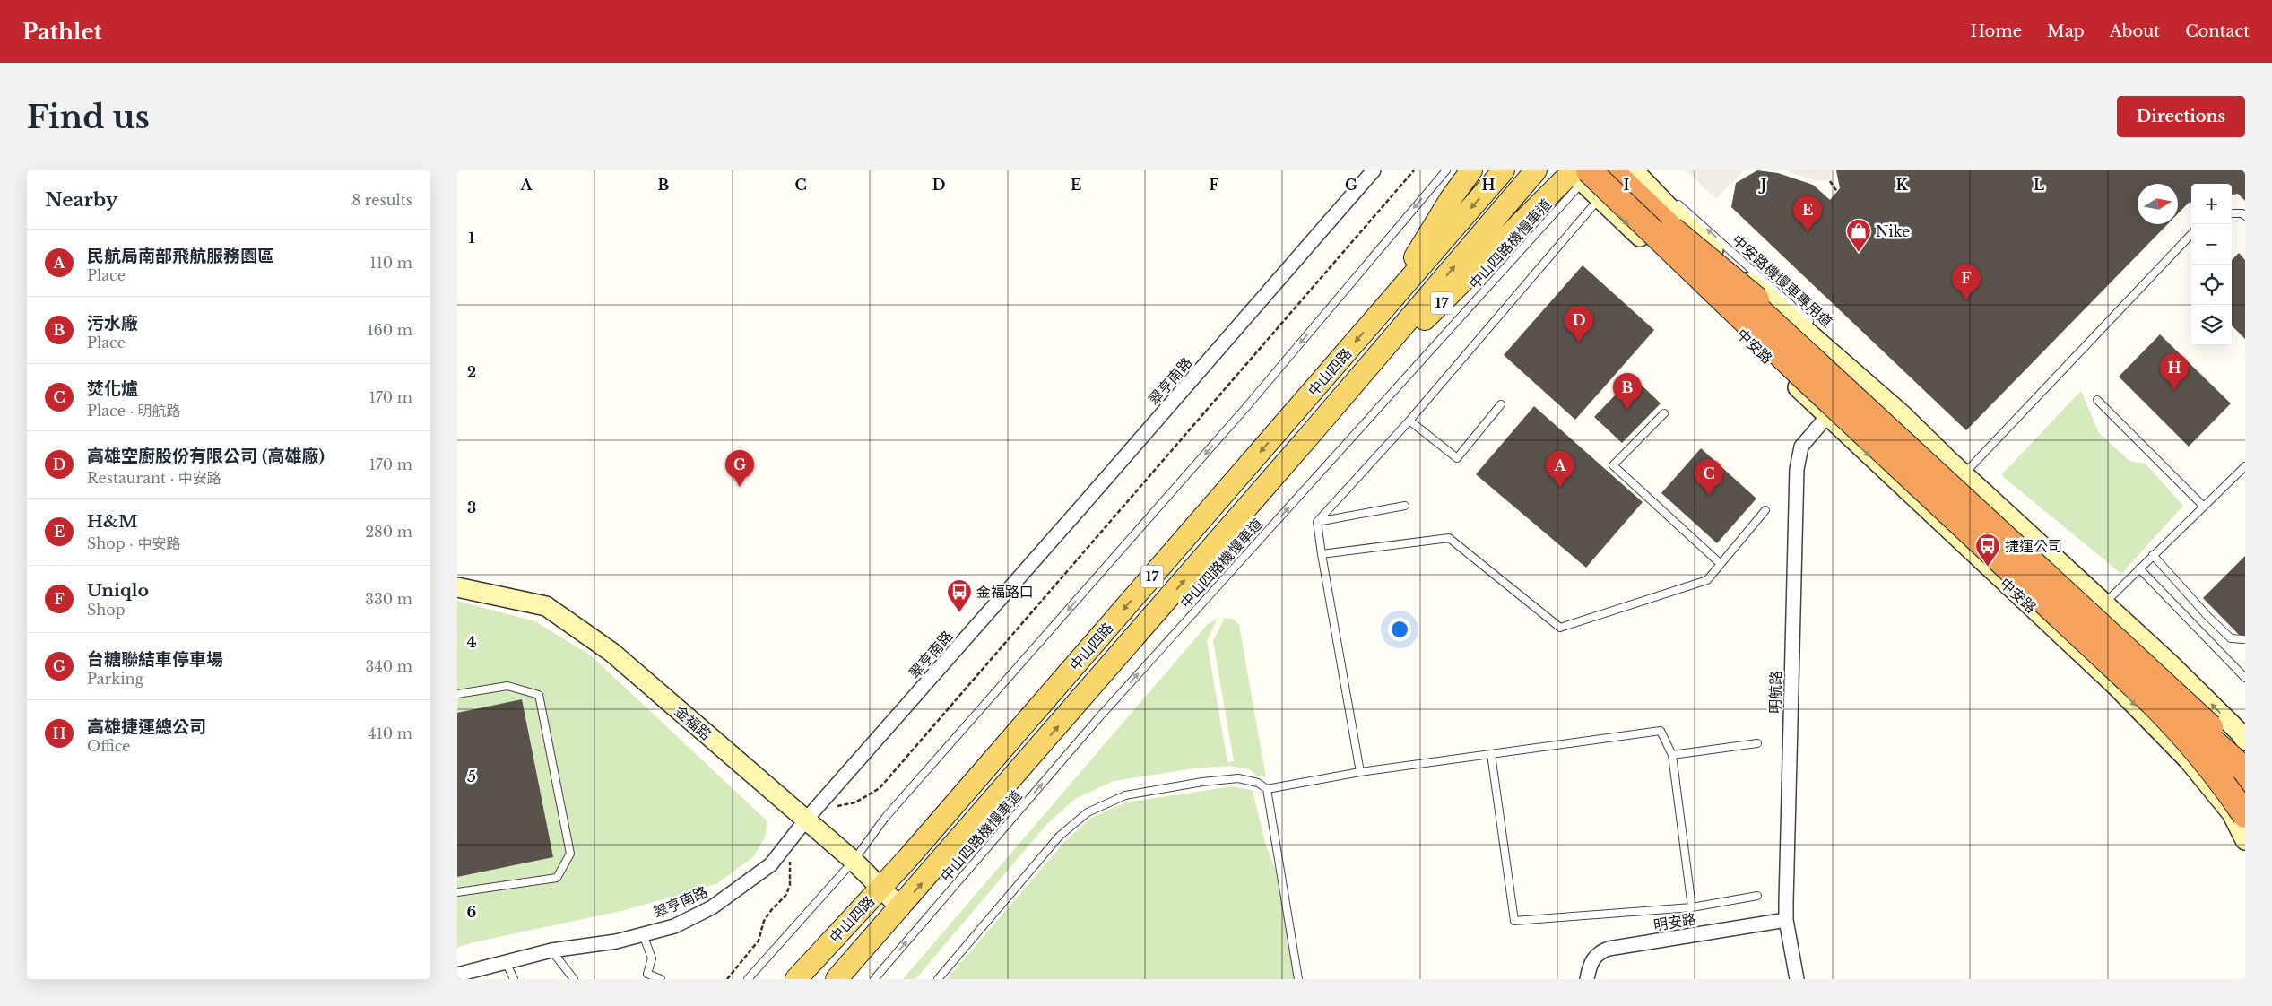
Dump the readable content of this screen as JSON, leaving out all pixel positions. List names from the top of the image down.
{
  "streets": {
    "main road": ["17", "中山四路"],
    "street": [
      "中安路",
      "翠亨南路",
      "明航路",
      "金福路",
      "明安路"
    ],
    "lane": ["中山四路機慢車道", "中安路機慢車專用道"]
  },
  "crossings": [
    ["中山四路機慢車道", "中安路"],
    ["中山四路機慢車道", "中山四路"],
    ["中安路", "中山四路"],
    ["中安路", "明航路"],
    ["中山四路", "金福路"],
    ["翠亨南路", "金福路"],
    ["明航路", "明安路"]
  ],
  "one_way": ["中安路機慢車專用道"],
  "places": {
    "shop": ["Nike"],
    "bus stop": ["捷運公司", "金福路口"]
  },
  "north": "right",
  "page": {
    "header": "Pathlet",
    "nav": [
      "Home",
      "Map",
      "About",
      "Contact"
    ],
    "buttons": "Directions",
    "title": "Find us",
    "heading": ["Nearby", "8 results"],
    "map_buttons": ["+", "−"],
    "pins": [
      "E",
      "F",
      "D",
      "H",
      "B",
      "G",
      "A",
      "C"
    ],
    "list": [
      {
        "mark": "A",
        "name": "民航局南部飛航服務園區",
        "note": "Place",
        "value": "110 m"
      },
      {
        "mark": "B",
        "name": "污水廠",
        "note": "Place",
        "value": "160 m"
      },
      {
        "mark": "C",
        "name": "焚化爐",
        "note": "Place · 明航路",
        "value": "170 m"
      },
      {
        "mark": "D",
        "name": "高雄空廚股份有限公司 (高雄廠)",
        "note": "Restaurant · 中安路",
        "value": "170 m"
      },
      {
        "mark": "E",
        "name": "H&M",
        "note": "Shop · 中安路",
        "value": "280 m"
      },
      {
        "mark": "F",
        "name": "Uniqlo",
        "note": "Shop",
        "value": "330 m"
      },
      {
        "mark": "G",
        "name": "台糖聯結車停車場",
        "note": "Parking",
        "value": "340 m"
      },
      {
        "mark": "H",
        "name": "高雄捷運總公司",
        "note": "Office",
        "value": "410 m"
      }
    ]
  },
  "grid": {
    "columns": [
      "A",
      "B",
      "C",
      "D",
      "E",
      "F",
      "G",
      "H",
      "I",
      "J",
      "K",
      "L"
    ],
    "rows": [
      "1",
      "2",
      "3",
      "4",
      "5",
      "6"
    ]
  }
}
